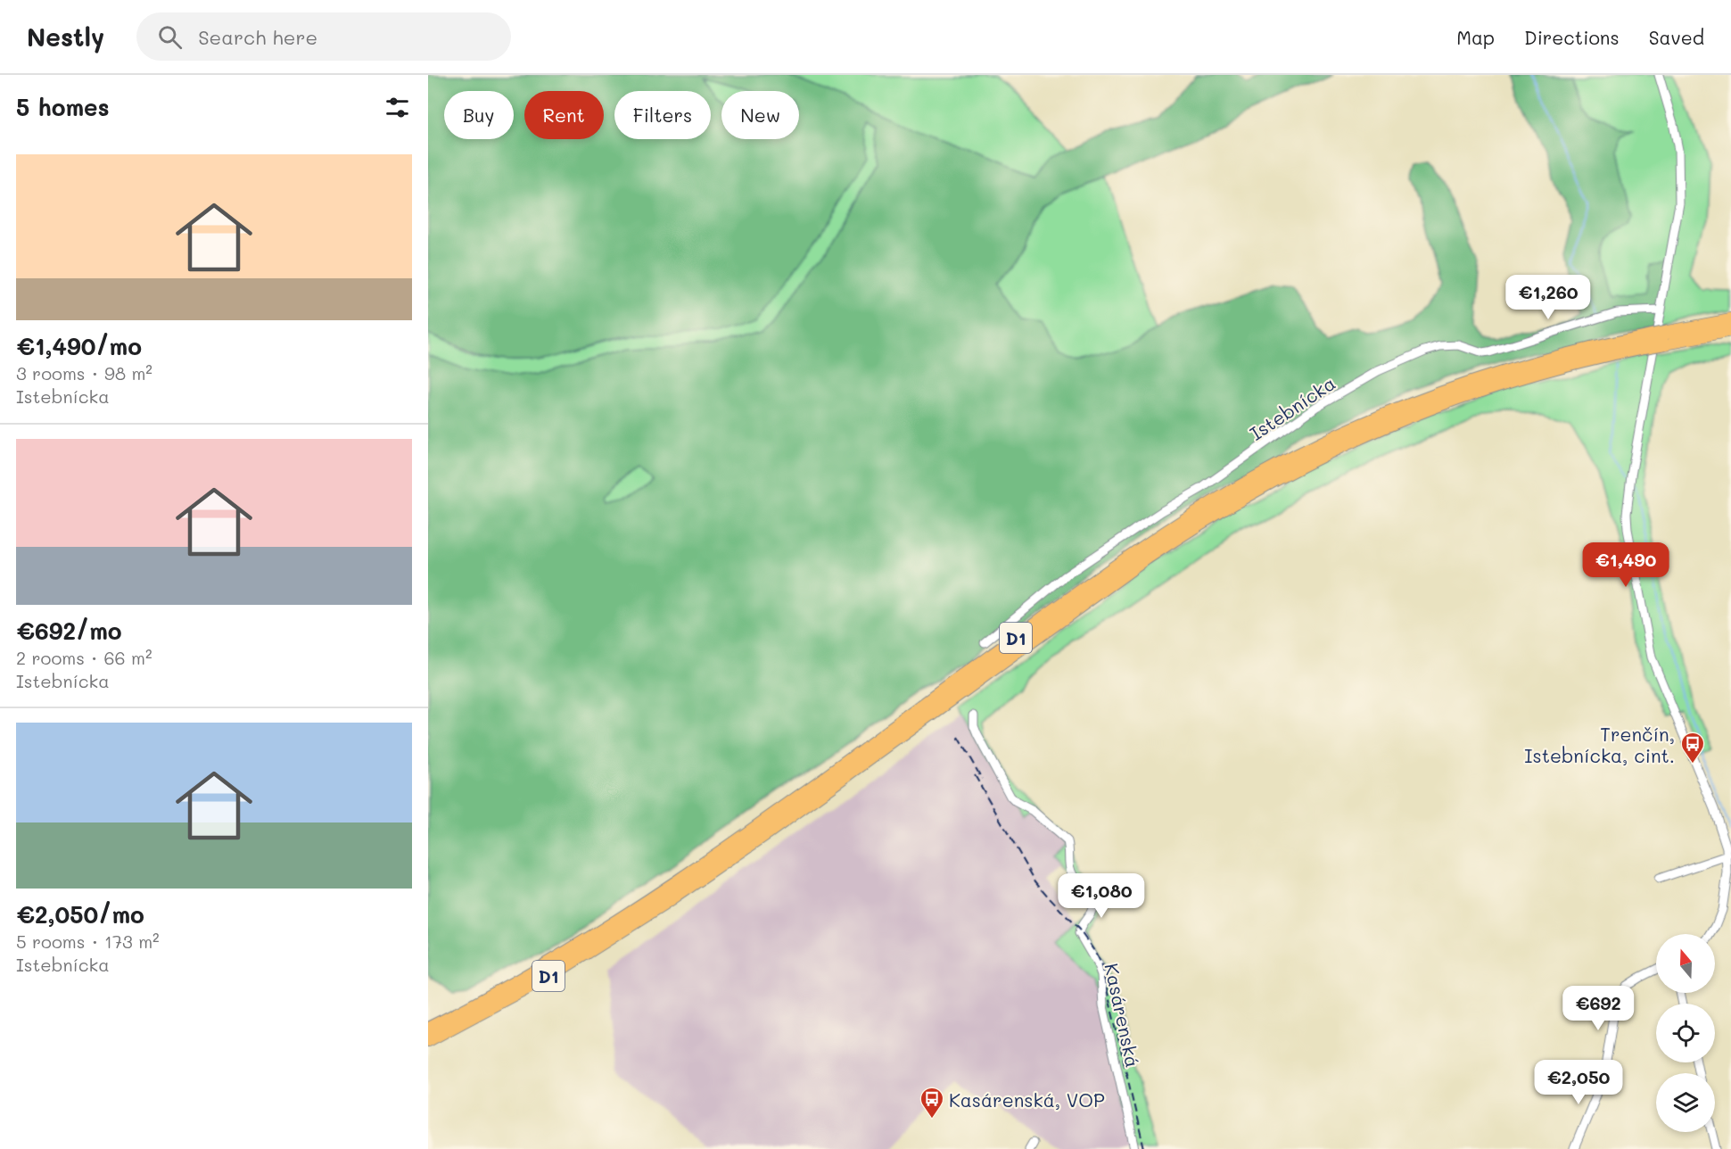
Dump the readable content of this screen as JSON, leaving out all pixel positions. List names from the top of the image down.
{
  "streets": {
    "highway": ["D1"],
    "street": ["Istebnícka", "Kasárenská"]
  },
  "places": {
    "bus stop": ["Trenčín, Istebnícka, cint.", "Kasárenská, VOP"]
  },
  "north": "top",
  "page": {
    "header": "Nestly",
    "search": "Search here",
    "nav": ["Map", "Directions", "Saved"],
    "heading": "5 homes",
    "chip": [
      "Buy",
      "Rent",
      "Filters",
      "New"
    ],
    "list": [
      {
        "name": "€1,490/mo",
        "note": "3 rooms · 98 m² · Istebnícka"
      },
      {
        "name": "€692/mo",
        "note": "2 rooms · 66 m² · Istebnícka"
      },
      {
        "name": "€2,050/mo",
        "note": "5 rooms · 173 m² · Istebnícka"
      }
    ],
    "price": [
      "€1,260",
      "€1,490",
      "€1,080",
      "€692",
      "€2,050"
    ]
  }
}
